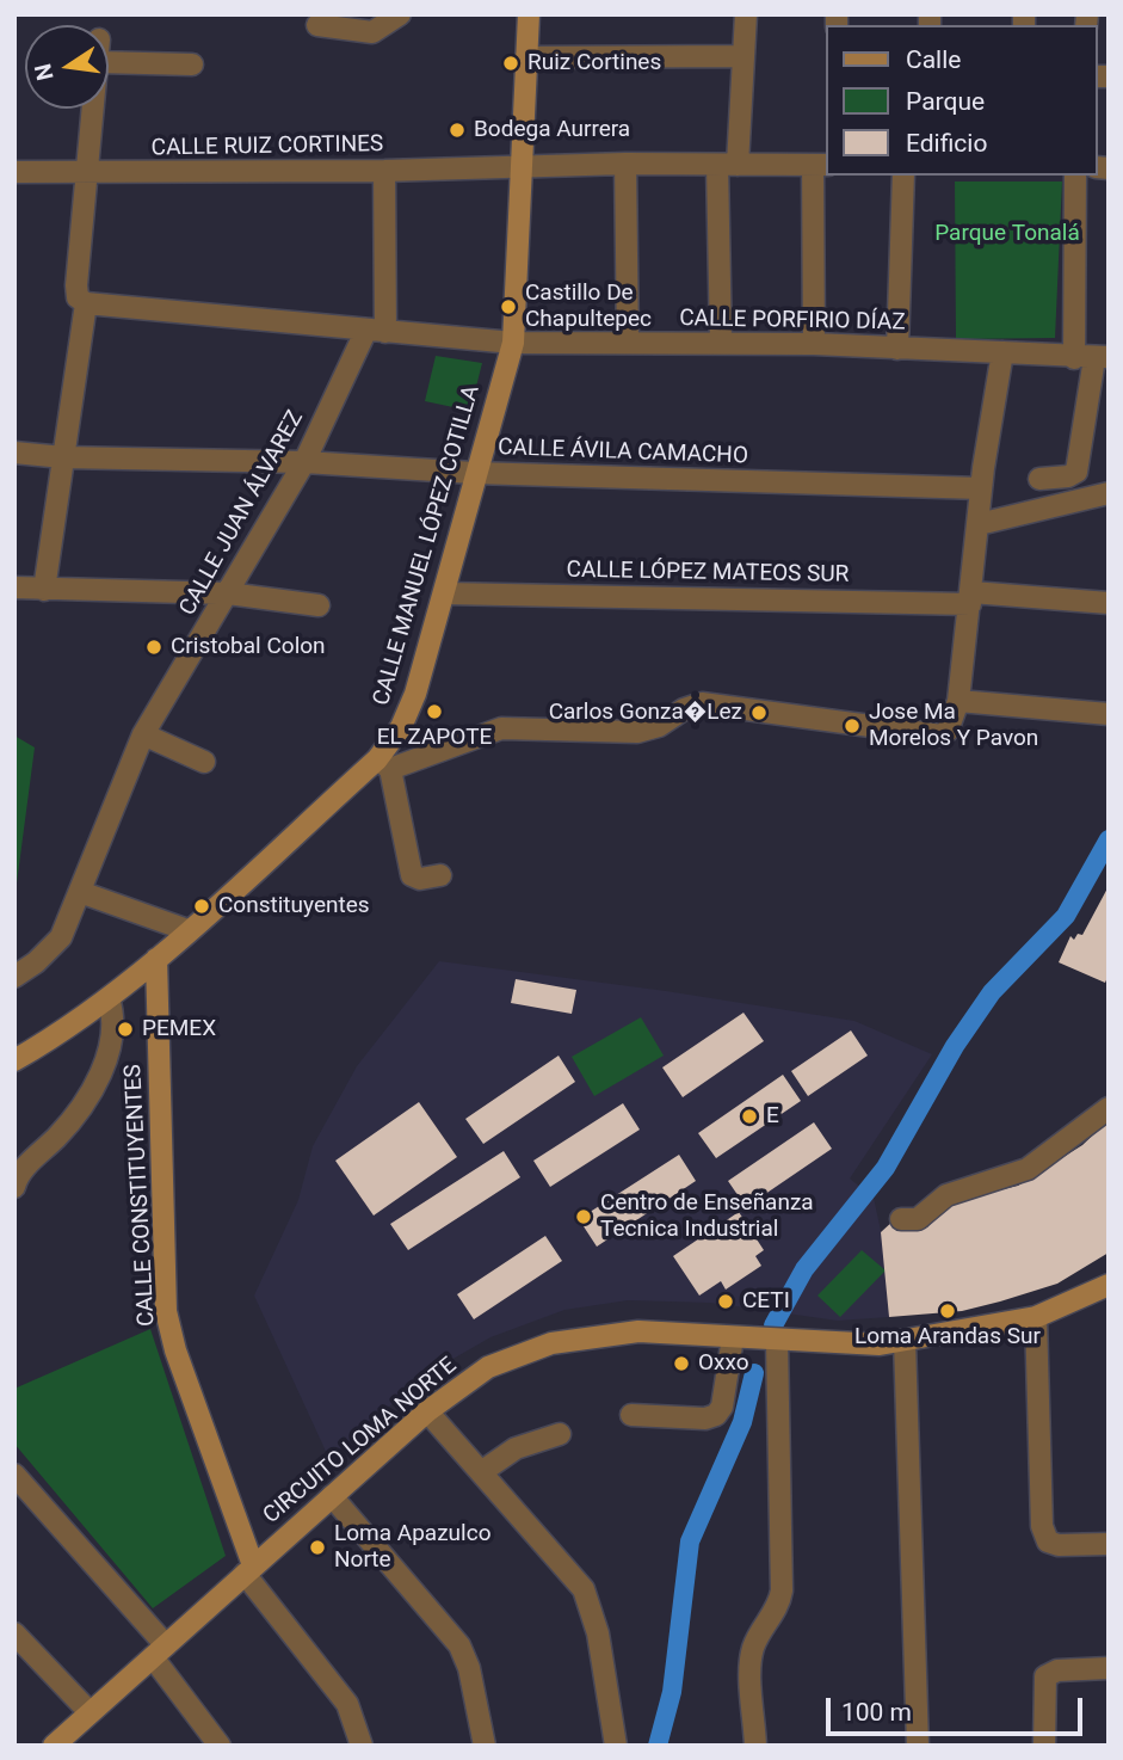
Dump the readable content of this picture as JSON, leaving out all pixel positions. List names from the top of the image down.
{
  "streets": {
    "street": [
      "CALLE RUIZ CORTINES",
      "CALLE PORFIRIO DÍAZ",
      "CALLE ÁVILA CAMACHO",
      "CALLE JUAN ÁLVAREZ",
      "CALLE MANUEL LÓPEZ COTILLA",
      "CALLE LÓPEZ MATEOS SUR",
      "CALLE CONSTITUYENTES",
      "CIRCUITO LOMA NORTE"
    ]
  },
  "crossings": [
    ["CALLE RUIZ CORTINES", "CALLE JUAN ÁLVAREZ"],
    ["CALLE RUIZ CORTINES", "CALLE MANUEL LÓPEZ COTILLA"],
    ["CALLE PORFIRIO DÍAZ", "CALLE JUAN ÁLVAREZ"],
    ["CALLE PORFIRIO DÍAZ", "CALLE MANUEL LÓPEZ COTILLA"],
    ["CALLE ÁVILA CAMACHO", "CALLE JUAN ÁLVAREZ"],
    ["CALLE ÁVILA CAMACHO", "CALLE MANUEL LÓPEZ COTILLA"],
    ["CALLE MANUEL LÓPEZ COTILLA", "CALLE LÓPEZ MATEOS SUR"],
    ["CALLE MANUEL LÓPEZ COTILLA", "CALLE CONSTITUYENTES"],
    ["CALLE CONSTITUYENTES", "CIRCUITO LOMA NORTE"]
  ],
  "parks": ["Parque Tonalá"],
  "places": [
    "Ruiz Cortines",
    "Bodega Aurrera",
    "Castillo De Chapultepec",
    "Cristobal Colon",
    "EL ZAPOTE",
    "Carlos Gonza�Lez",
    "Jose Ma Morelos Y Pavon",
    "Constituyentes",
    "PEMEX",
    "E",
    "Centro de Enseñanza Tecnica Industrial",
    "CETI",
    "Loma Arandas Sur",
    "Oxxo",
    "Loma Apazulco Norte"
  ],
  "legend": ["Calle", "Parque", "Edificio"],
  "scale_bar": "100 m",
  "north": "left"
}
